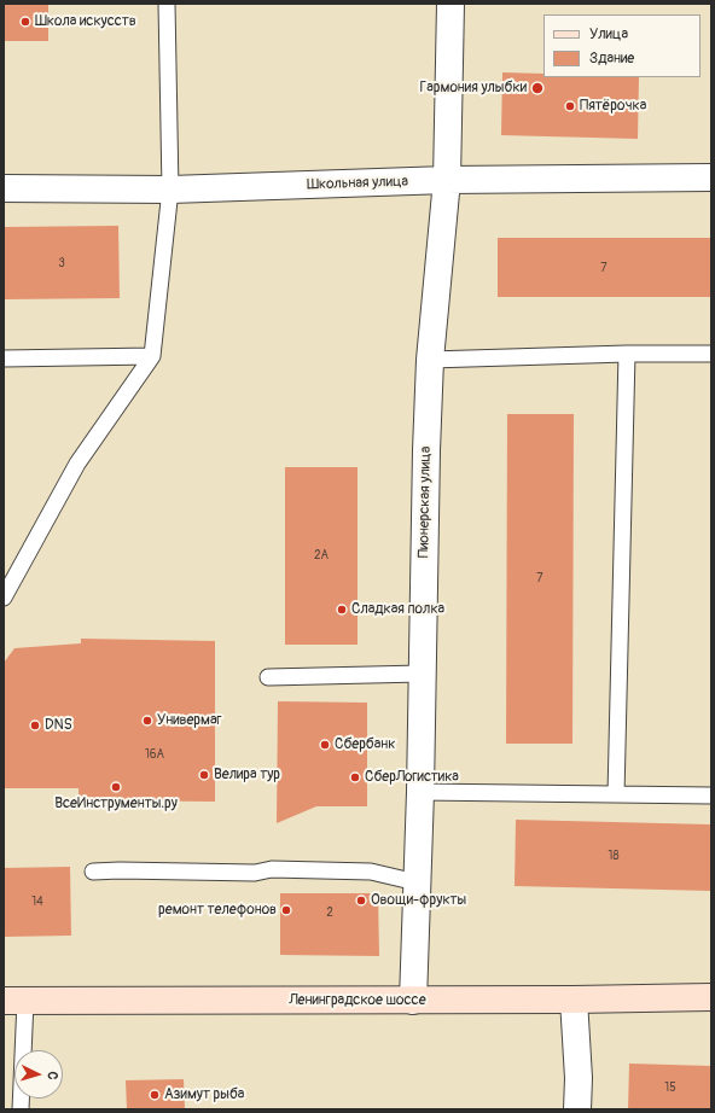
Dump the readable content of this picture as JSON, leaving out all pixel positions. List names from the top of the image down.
{
  "streets": {
    "main road": ["Ленинградское шоссе"],
    "street": ["Школьная улица", "Пионерская улица"]
  },
  "crossings": [
    ["Школьная улица", "Пионерская улица"],
    ["Пионерская улица", "Ленинградское шоссе"]
  ],
  "places": [
    "Школа искусств",
    "Гармония улыбки",
    "Пятёрочка",
    "Сладкая полка",
    "Универмаг",
    "DNS",
    "Сбербанк",
    "Велира тур",
    "СберЛогистика",
    "ВсеИнструменты.ру",
    "Овощи-фрукты",
    "ремонт телефонов",
    "Азимут рыба"
  ],
  "house_numbers": [
    "3",
    "7",
    "2А",
    "7",
    "16А",
    "18",
    "14",
    "2",
    "15"
  ],
  "legend": ["Улица", "Здание"],
  "north": "right"
}
